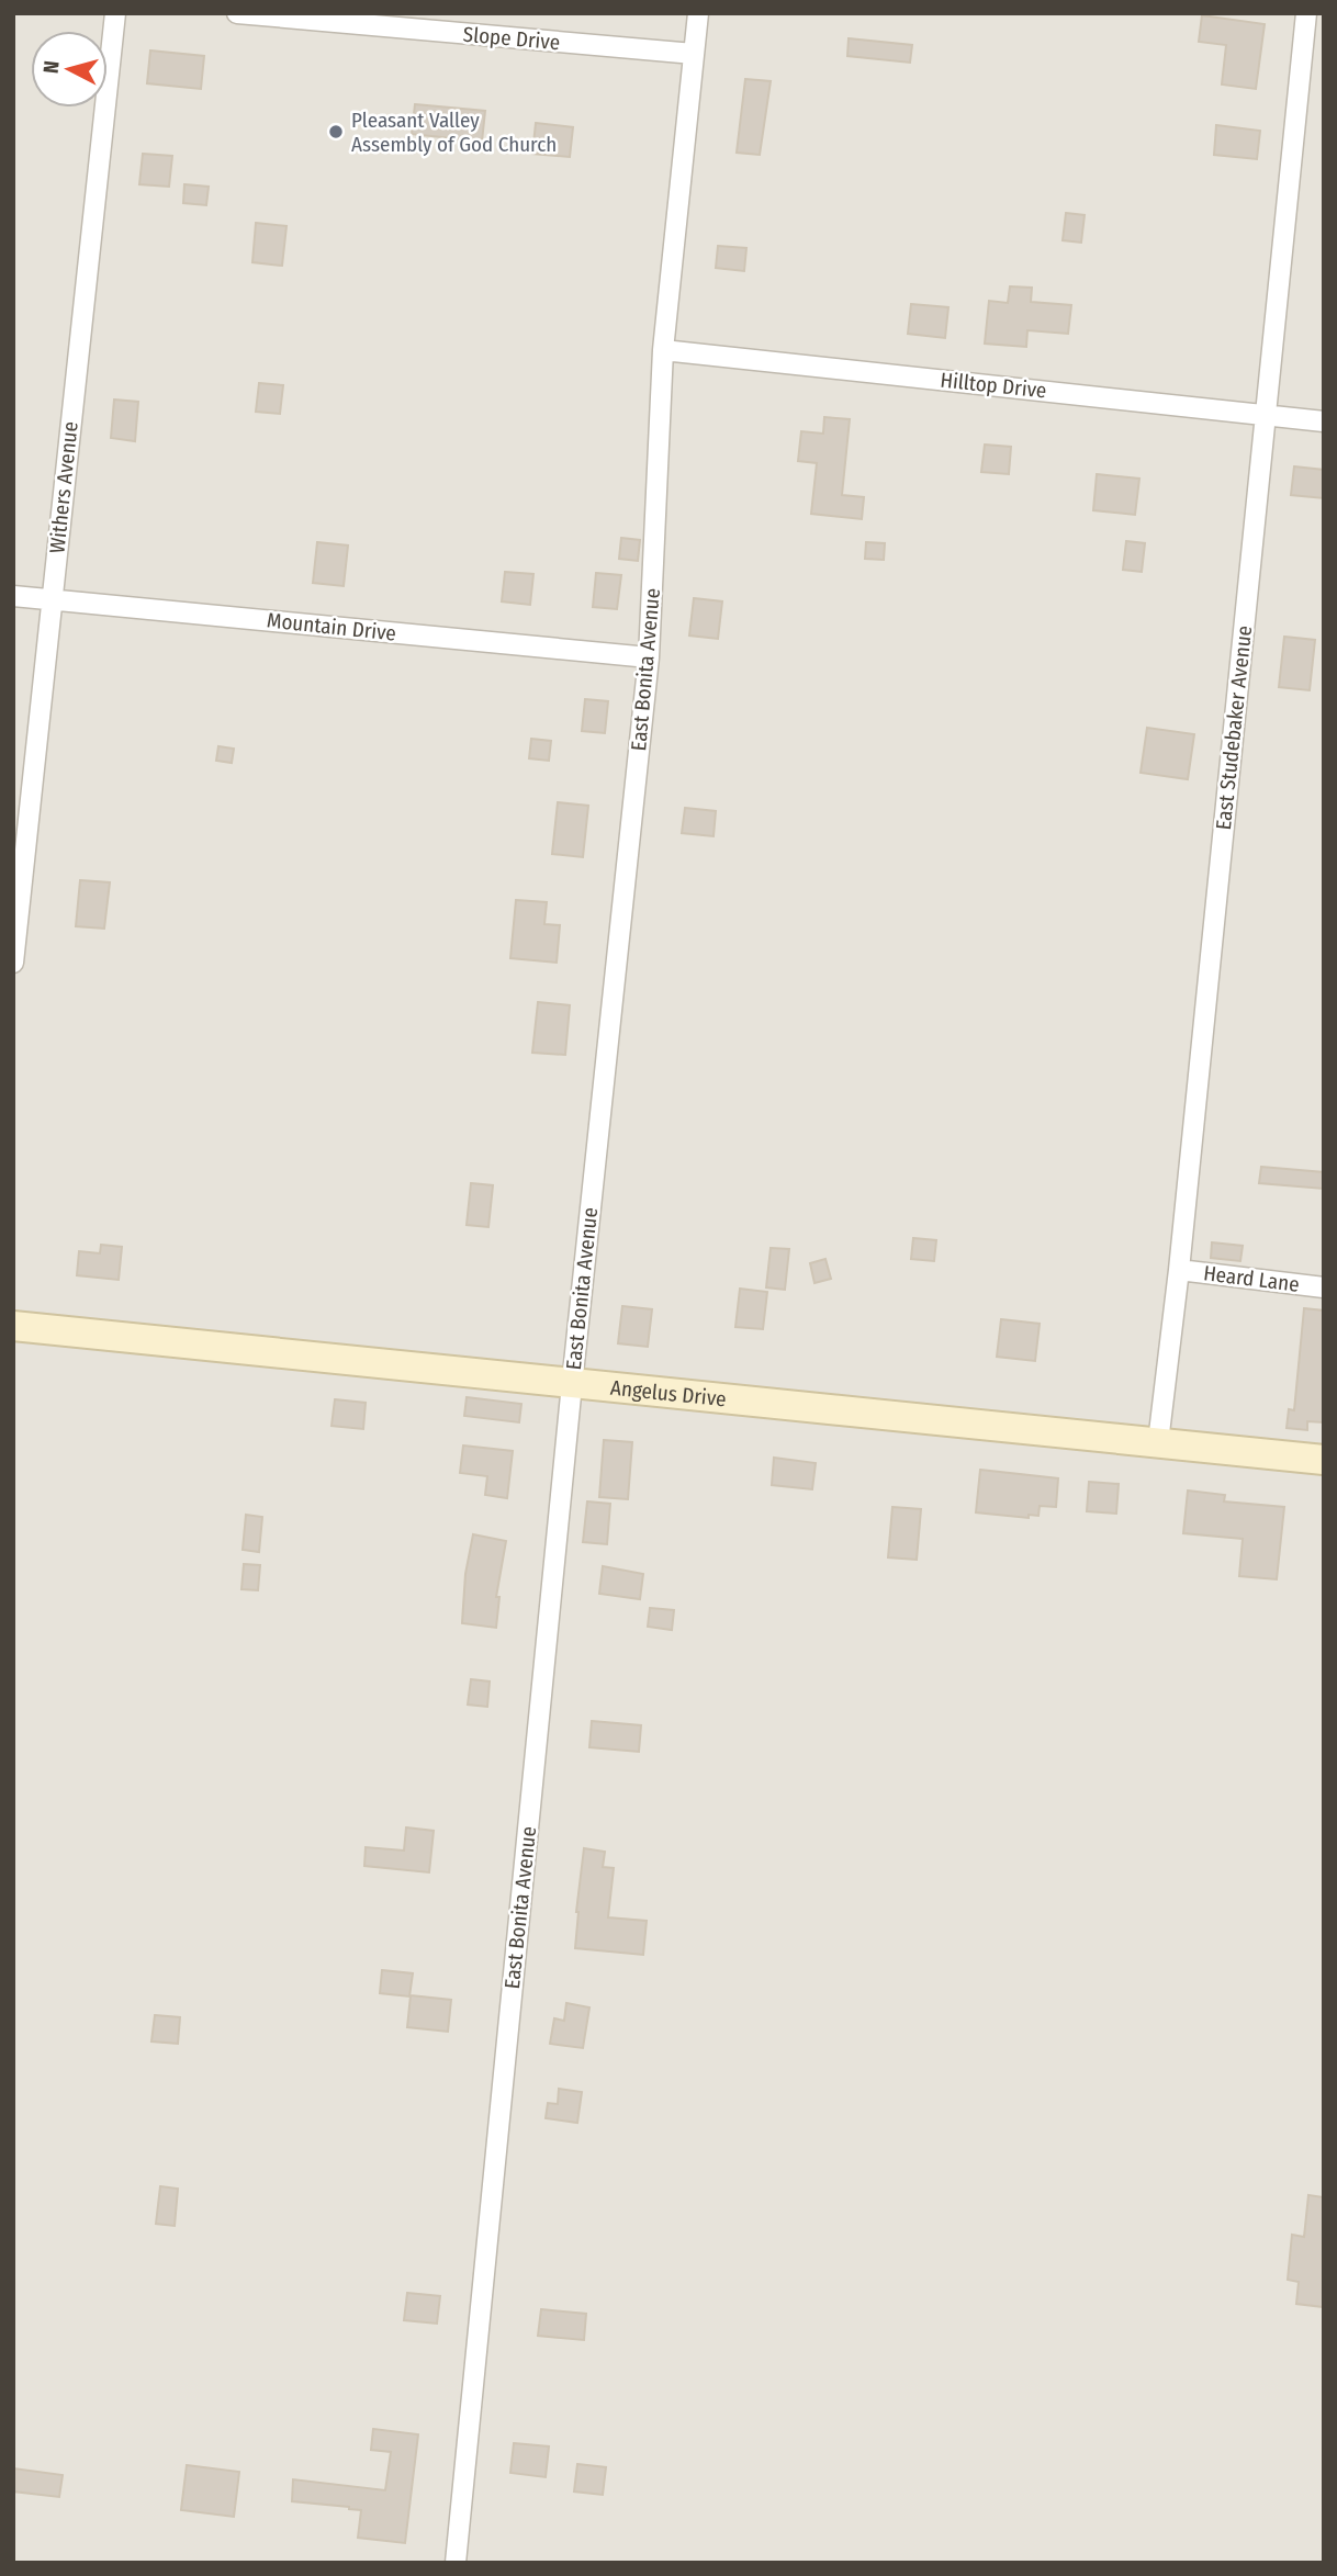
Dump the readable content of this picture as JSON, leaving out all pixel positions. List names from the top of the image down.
{
  "streets": {
    "street": [
      "Slope Drive",
      "Hilltop Drive",
      "Withers Avenue",
      "Mountain Drive",
      "East Bonita Avenue",
      "East Studebaker Avenue",
      "Heard Lane",
      "Angelus Drive"
    ]
  },
  "crossings": [
    ["Slope Drive", "East Bonita Avenue"],
    ["Hilltop Drive", "East Bonita Avenue"],
    ["Hilltop Drive", "East Studebaker Avenue"],
    ["Withers Avenue", "Mountain Drive"],
    ["Mountain Drive", "East Bonita Avenue"],
    ["East Bonita Avenue", "Angelus Drive"],
    ["East Studebaker Avenue", "Heard Lane"],
    ["East Studebaker Avenue", "Angelus Drive"]
  ],
  "places": ["Pleasant Valley Assembly of God Church"],
  "north": "left"
}
